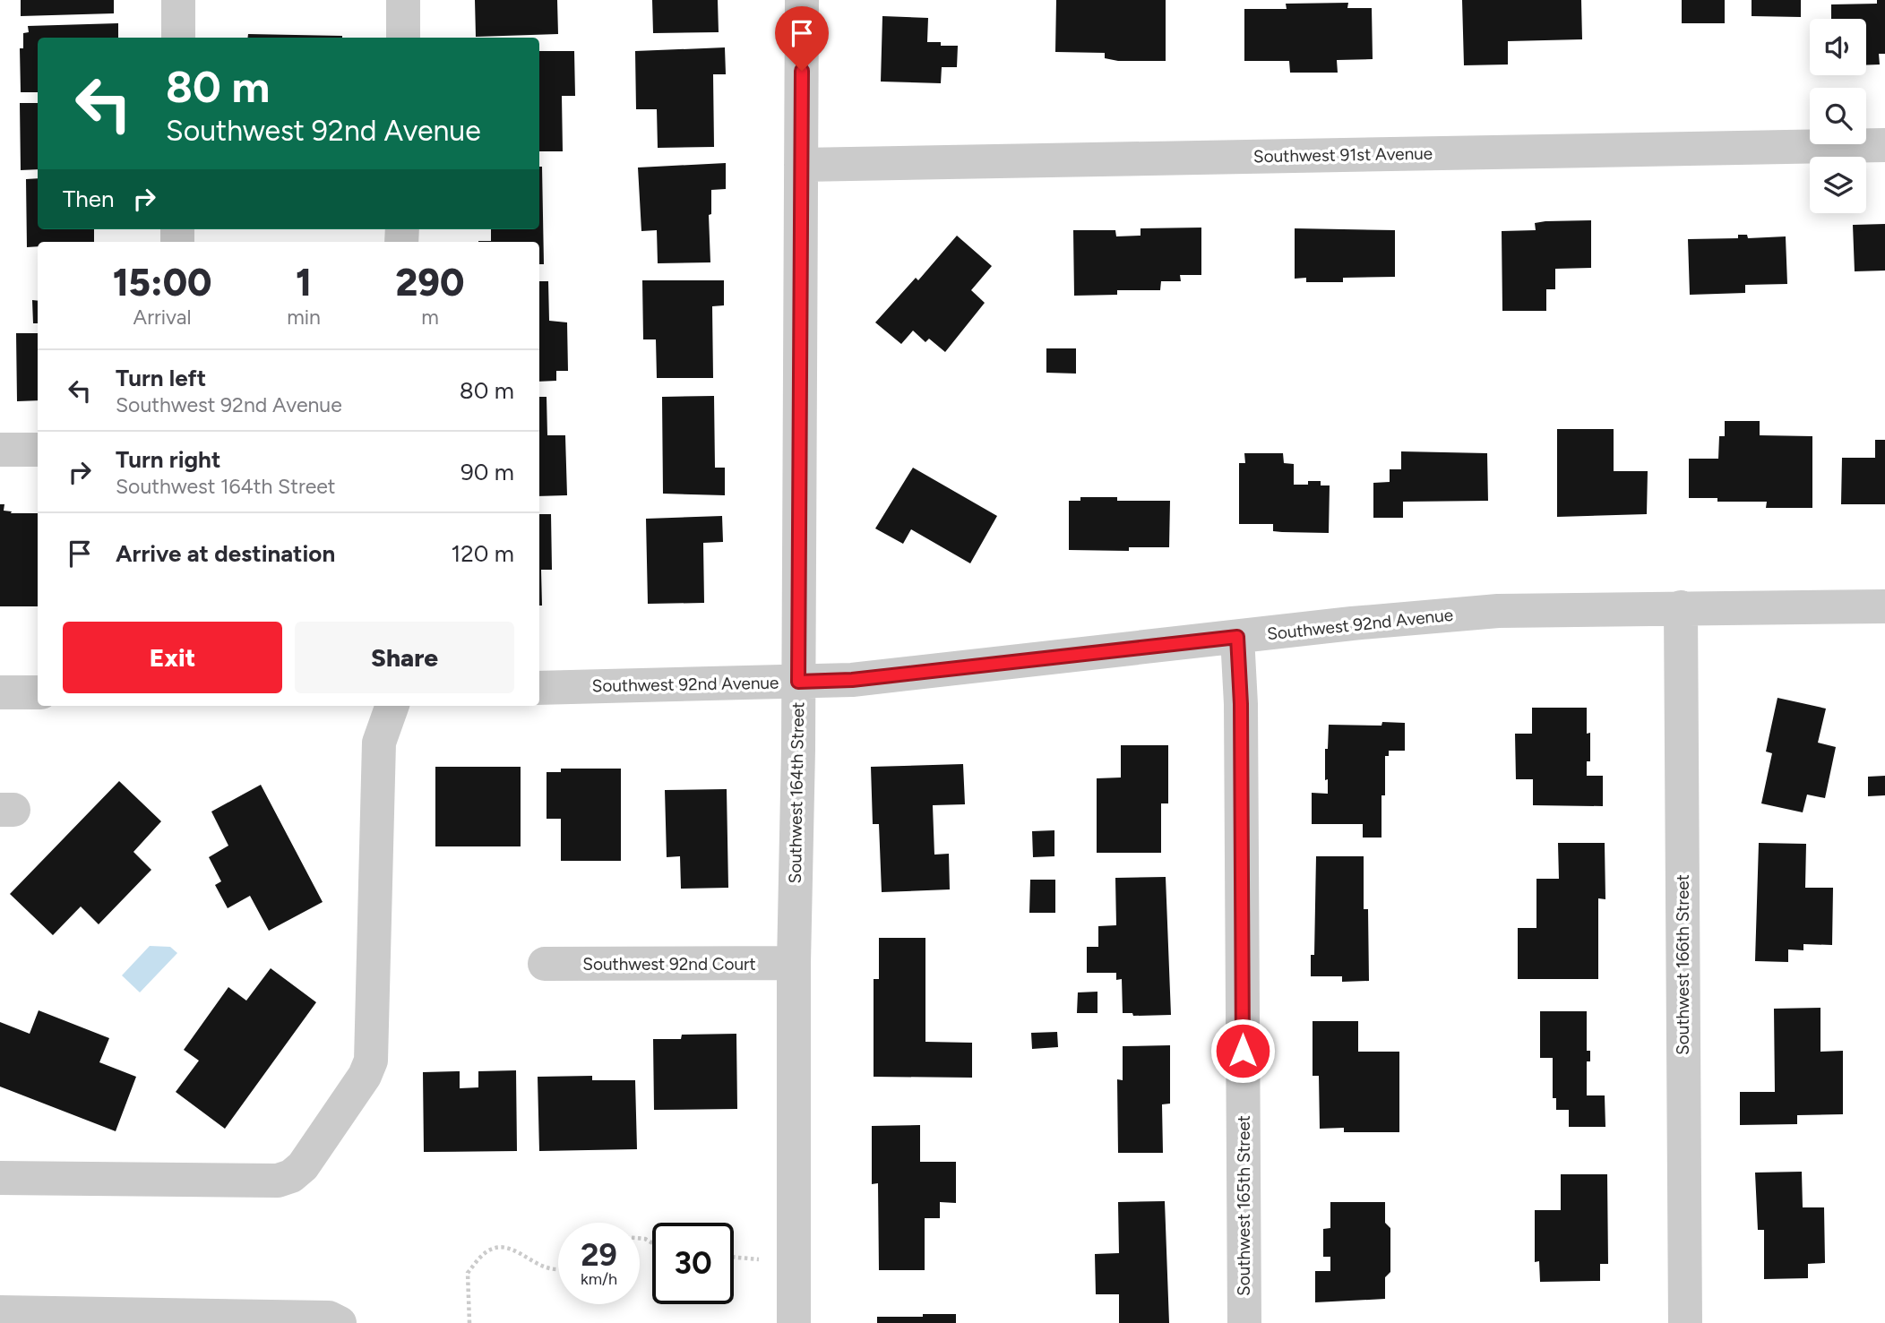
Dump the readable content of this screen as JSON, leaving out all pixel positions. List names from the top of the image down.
{
  "streets": {
    "street": [
      "Southwest 91st Avenue",
      "Southwest 92nd Avenue",
      "Southwest 164th Street",
      "Southwest 92nd Court",
      "Southwest 166th Street",
      "Southwest 165th Street"
    ]
  },
  "crossings": [
    ["Southwest 91st Avenue", "Southwest 164th Street"],
    ["Southwest 92nd Avenue", "Southwest 164th Street"],
    ["Southwest 92nd Avenue", "Southwest 166th Street"],
    ["Southwest 92nd Avenue", "Southwest 165th Street"],
    ["Southwest 164th Street", "Southwest 92nd Court"]
  ],
  "page": {
    "turn": ["80 m", "Southwest 92nd Avenue"],
    "then": "Then",
    "eta": [
      "15:00",
      "Arrival",
      "1",
      "min",
      "290",
      "m"
    ],
    "list": [
      {
        "name": "Turn left",
        "note": "Southwest 92nd Avenue",
        "value": "80 m"
      },
      {
        "name": "Turn right",
        "note": "Southwest 164th Street",
        "value": "90 m"
      },
      {
        "name": "Arrive at destination",
        "value": "120 m"
      }
    ],
    "buttons": ["Exit", "Share"],
    "speed": "29 km/h",
    "limit": "30"
  }
}
